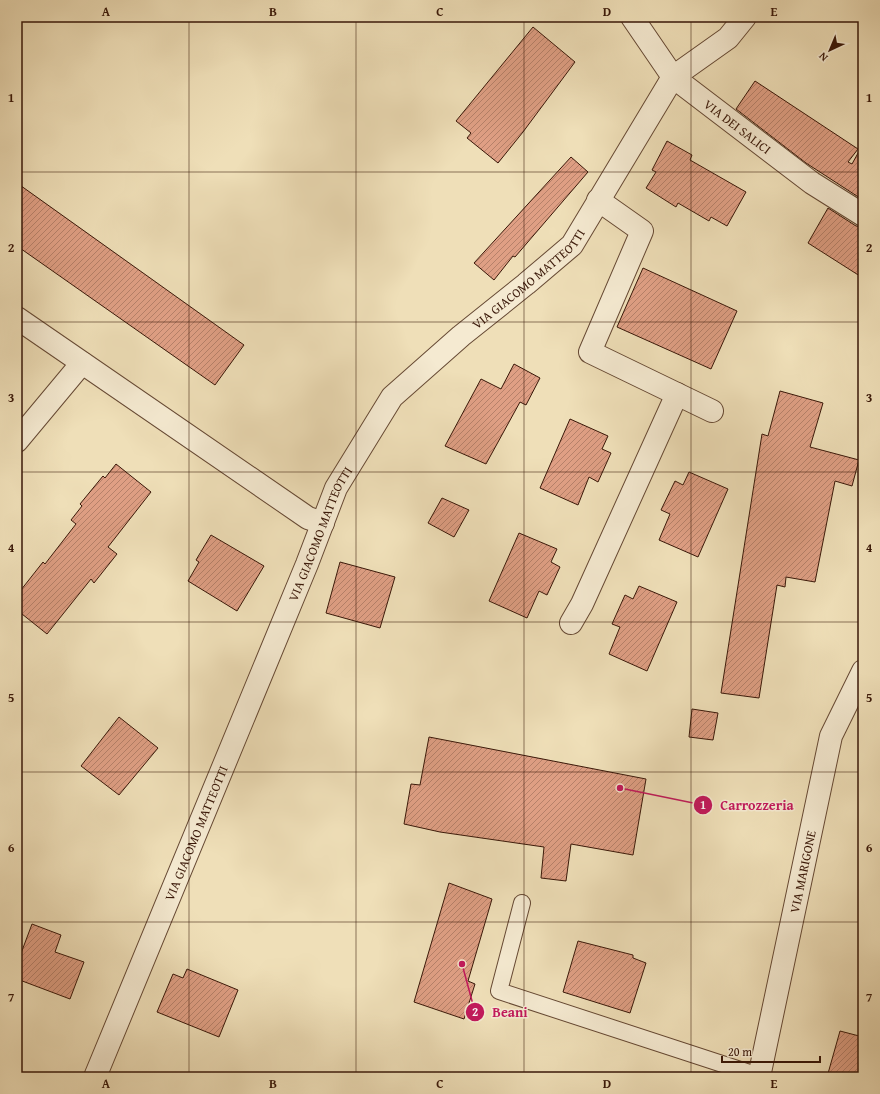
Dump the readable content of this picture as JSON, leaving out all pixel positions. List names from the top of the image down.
{
  "streets": {
    "street": ["VIA DEI SALICI", "VIA GIACOMO MATTEOTTI", "VIA MARIGONE"]
  },
  "crossings": [
    ["VIA DEI SALICI", "VIA GIACOMO MATTEOTTI"]
  ],
  "places": ["Carrozzeria", "Beani"],
  "scale_bar": "20 m",
  "north": "bottom left",
  "grid": {
    "columns": [
      "A",
      "B",
      "C",
      "D",
      "E"
    ],
    "rows": [
      "1",
      "2",
      "3",
      "4",
      "5",
      "6",
      "7"
    ]
  }
}
